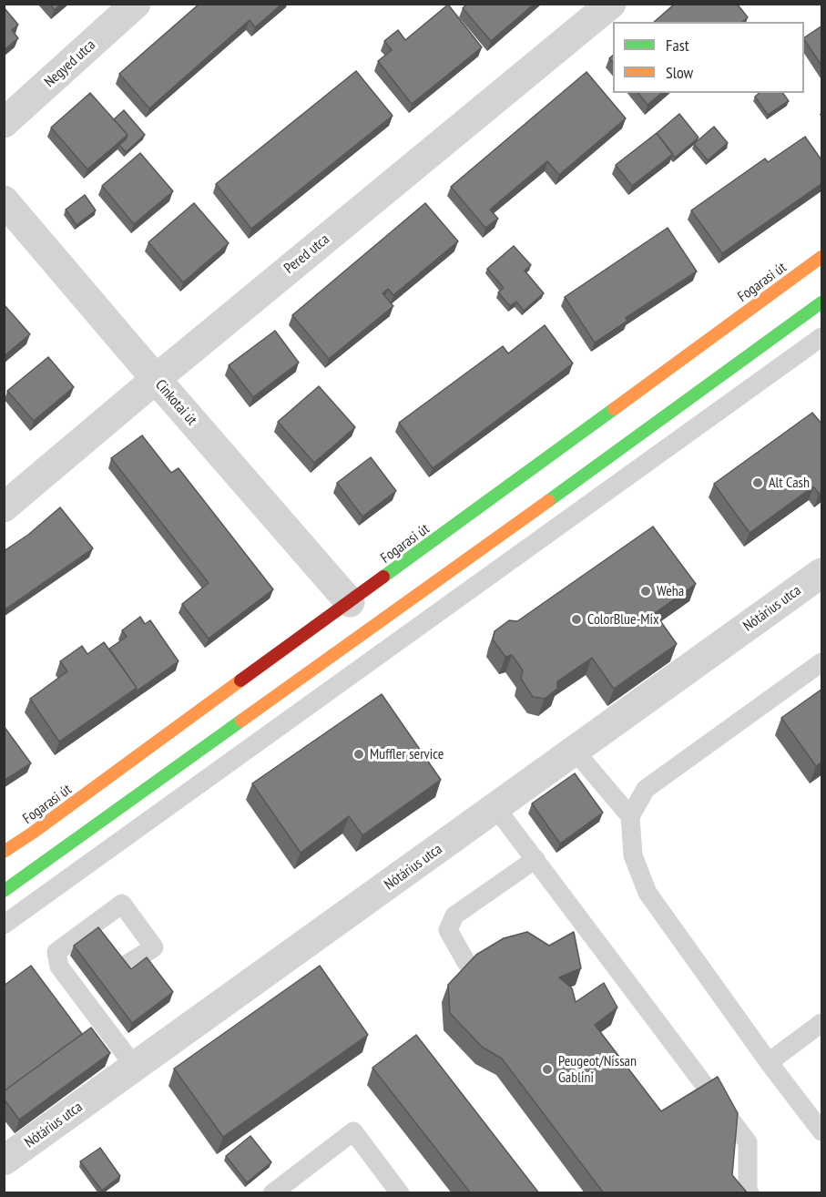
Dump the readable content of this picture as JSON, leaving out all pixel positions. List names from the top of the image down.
{
  "streets": {
    "street": [
      "Negyed utca",
      "Pered utca",
      "Fogarasi út",
      "Cinkotai út",
      "Nótárius utca"
    ]
  },
  "crossings": [
    ["Pered utca", "Cinkotai út"],
    ["Fogarasi út", "Cinkotai út"]
  ],
  "places": [
    "Alt Cash",
    "Weha",
    "ColorBlue-Mix",
    "Muffler service",
    "Peugeot/Nissan Gablini"
  ],
  "legend": ["Fast", "Slow"]
}
